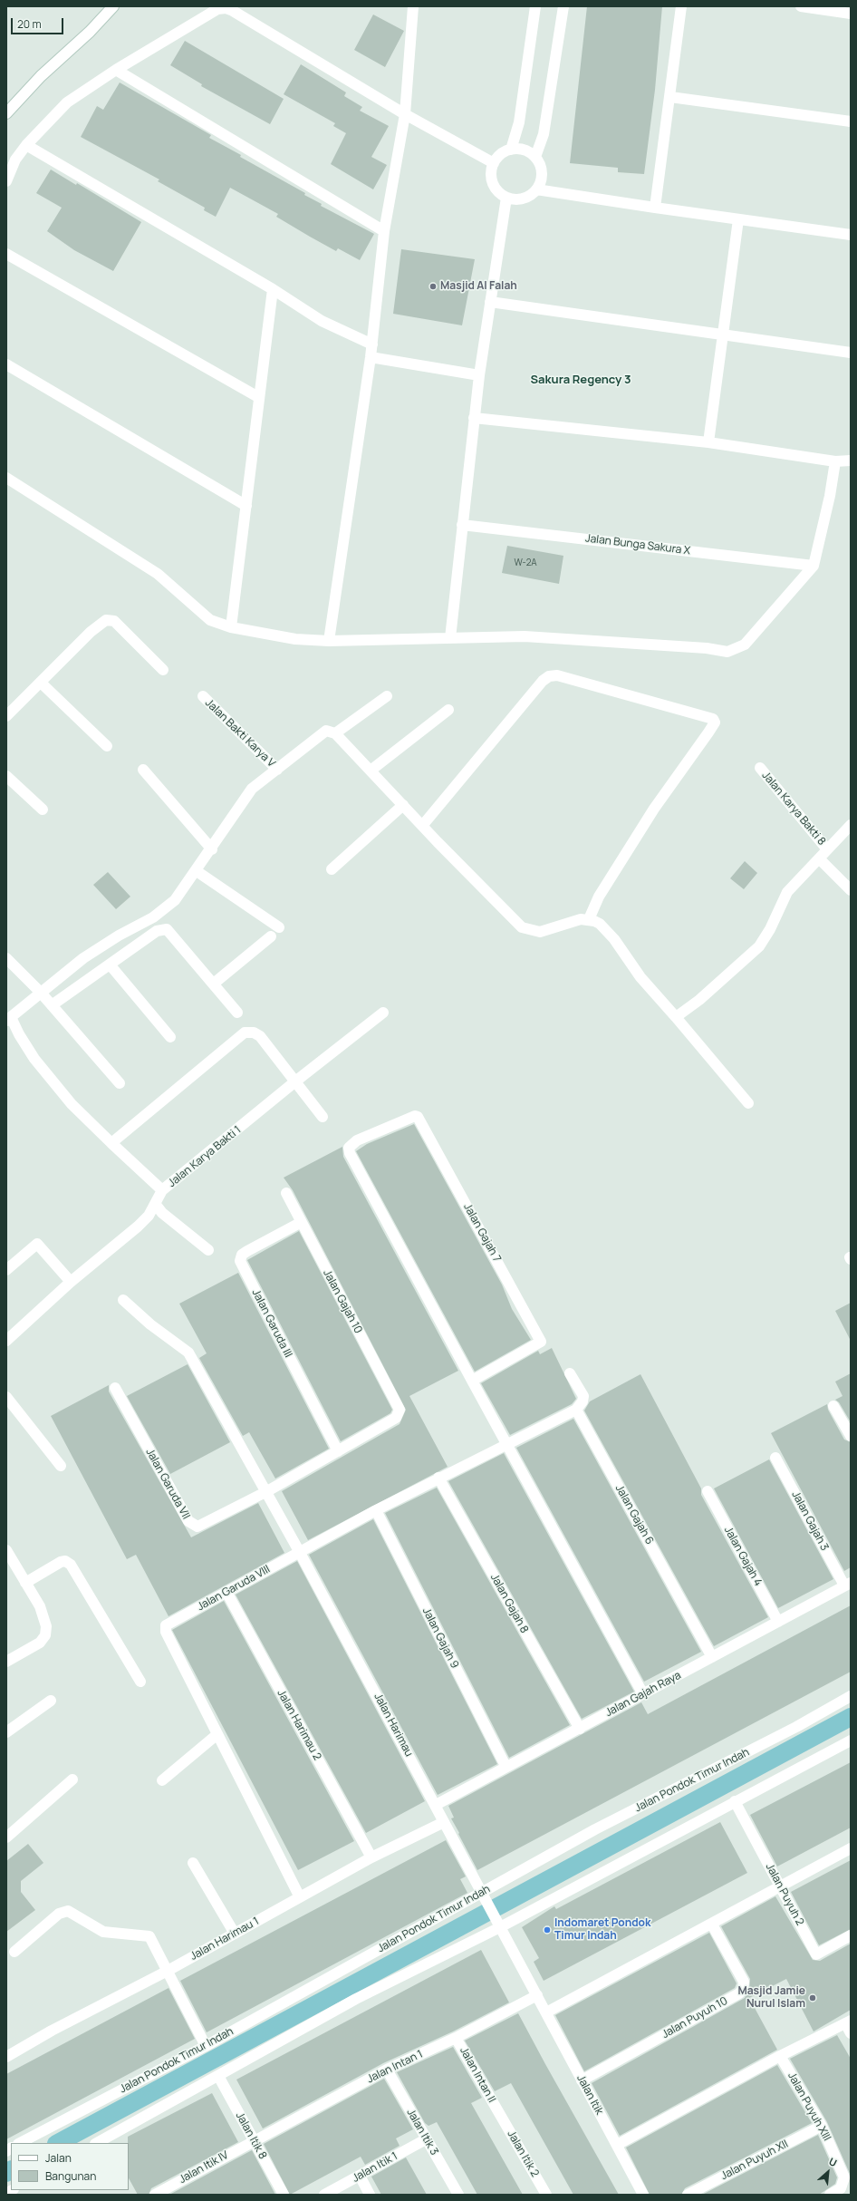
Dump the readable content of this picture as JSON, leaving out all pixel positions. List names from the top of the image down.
{
  "streets": {
    "street": [
      "Jalan Bunga Sakura X",
      "Jalan Bakti Karya V",
      "Jalan Karya Bakti 8",
      "Jalan Karya Bakti 1",
      "Jalan Gajah 7",
      "Jalan Gajah 10",
      "Jalan Garuda III",
      "Jalan Garuda VII",
      "Jalan Gajah 6",
      "Jalan Gajah 3",
      "Jalan Gajah 4",
      "Jalan Garuda VIII",
      "Jalan Gajah 8",
      "Jalan Gajah 9",
      "Jalan Gajah Raya",
      "Jalan Harimau 2",
      "Jalan Harimau",
      "Jalan Pondok Timur Indah",
      "Jalan Puyuh 2",
      "Jalan Harimau 1",
      "Jalan Puyuh 10",
      "Jalan Intan 1",
      "Jalan Intan II",
      "Jalan Itik",
      "Jalan Puyuh XIII",
      "Jalan Itik 3",
      "Jalan Itik 8",
      "Jalan Itik 2",
      "Jalan Puyuh XII",
      "Jalan Itik IV",
      "Jalan Itik 1"
    ]
  },
  "crossings": [
    ["Jalan Gajah 10", "Jalan Garuda III"],
    ["Jalan Garuda VII", "Jalan Harimau"],
    ["Jalan Gajah 6", "Jalan Garuda VIII"],
    ["Jalan Gajah 6", "Jalan Gajah Raya"],
    ["Jalan Gajah 3", "Jalan Gajah Raya"],
    ["Jalan Gajah 4", "Jalan Gajah Raya"],
    ["Jalan Garuda VIII", "Jalan Gajah 8"],
    ["Jalan Garuda VIII", "Jalan Gajah 9"],
    ["Jalan Garuda VIII", "Jalan Harimau 2"],
    ["Jalan Garuda VIII", "Jalan Harimau"],
    ["Jalan Gajah 8", "Jalan Gajah Raya"],
    ["Jalan Gajah 9", "Jalan Gajah Raya"],
    ["Jalan Gajah Raya", "Jalan Harimau"],
    ["Jalan Harimau 2", "Jalan Harimau 1"],
    ["Jalan Harimau", "Jalan Pondok Timur Indah"],
    ["Jalan Harimau", "Jalan Harimau 1"],
    ["Jalan Harimau", "Jalan Itik"],
    ["Jalan Puyuh 10", "Jalan Itik"],
    ["Jalan Intan 1", "Jalan Intan II"],
    ["Jalan Intan 1", "Jalan Itik"],
    ["Jalan Intan 1", "Jalan Itik 3"],
    ["Jalan Intan 1", "Jalan Itik 8"],
    ["Jalan Intan 1", "Jalan Itik IV"],
    ["Jalan Intan II", "Jalan Itik 2"],
    ["Jalan Puyuh XIII", "Jalan Puyuh XII"],
    ["Jalan Itik 3", "Jalan Itik 1"],
    ["Jalan Itik 8", "Jalan Itik IV"]
  ],
  "districts": ["Sakura Regency 3"],
  "places": ["Masjid Al Falah", "Indomaret Pondok Timur Indah", "Masjid Jamie Nurul Islam"],
  "house_numbers": ["W-2A"],
  "legend": ["Jalan", "Bangunan"],
  "scale_bar": "20 m",
  "north": "top right"
}
